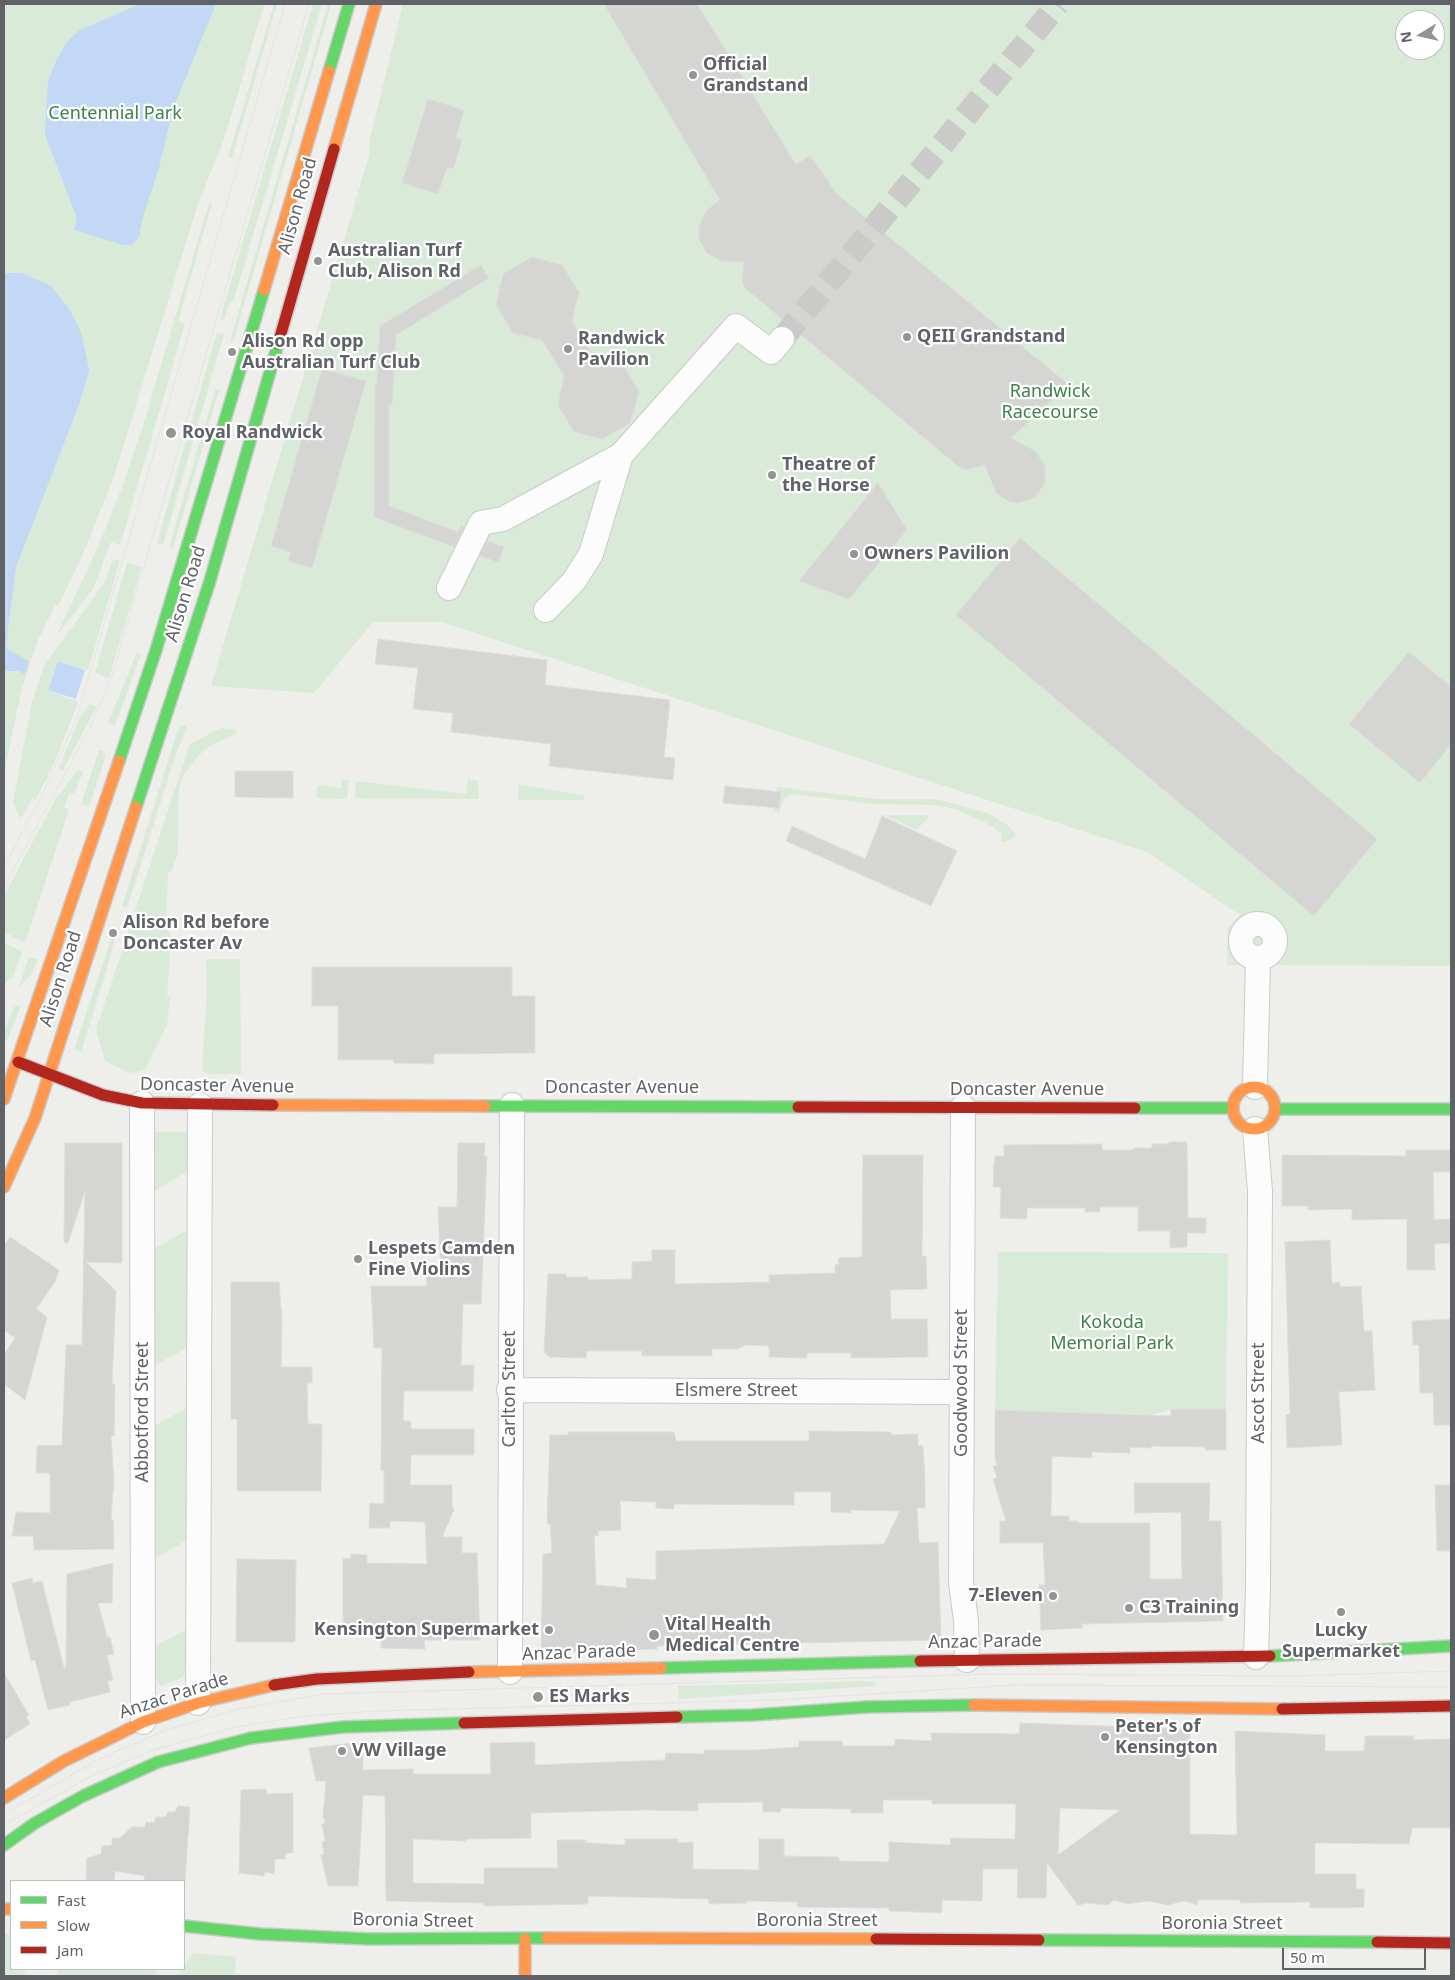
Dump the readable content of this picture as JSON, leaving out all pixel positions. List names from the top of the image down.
{
  "streets": {
    "main road": [
      "Alison Road",
      "Doncaster Avenue",
      "Anzac Parade",
      "Boronia Street"
    ],
    "street": [
      "Goodwood Street",
      "Carlton Street",
      "Elsmere Street",
      "Ascot Street",
      "Abbotford Street"
    ]
  },
  "crossings": [
    ["Alison Road", "Doncaster Avenue"],
    ["Doncaster Avenue", "Goodwood Street"],
    ["Doncaster Avenue", "Carlton Street"],
    ["Doncaster Avenue", "Ascot Street"],
    ["Doncaster Avenue", "Abbotford Street"],
    ["Goodwood Street", "Elsmere Street"],
    ["Goodwood Street", "Anzac Parade"],
    ["Carlton Street", "Elsmere Street"],
    ["Carlton Street", "Anzac Parade"],
    ["Ascot Street", "Anzac Parade"],
    ["Abbotford Street", "Anzac Parade"]
  ],
  "parks": ["Centennial Park", "Randwick Racecourse", "Kokoda Memorial Park"],
  "places": [
    "Official Grandstand",
    "Australian Turf Club, Alison Rd",
    "QEII Grandstand",
    "Randwick Pavilion",
    "Alison Rd opp Australian Turf Club",
    "Royal Randwick",
    "Theatre of the Horse",
    "Owners Pavilion",
    "Alison Rd before Doncaster Av",
    "Lespets Camden Fine Violins",
    "7-Eleven",
    "C3 Training",
    "Lucky Supermarket",
    "Kensington Supermarket",
    "Vital Health Medical Centre",
    "ES Marks",
    "Peter's of Kensington",
    "VW Village"
  ],
  "legend": ["Fast", "Slow", "Jam"],
  "scale_bar": "50 m",
  "north": "left"
}
